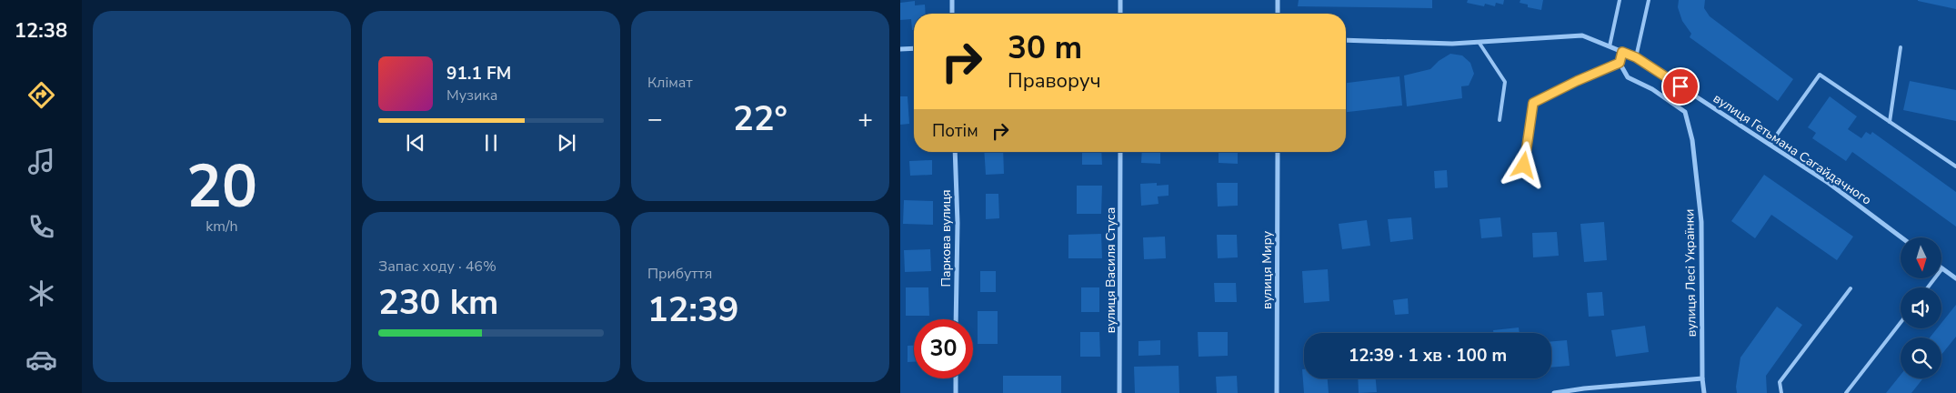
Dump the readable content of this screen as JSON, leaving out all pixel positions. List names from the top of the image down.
{
  "streets": {
    "street": [
      "вулиця Гетьмана Сагайдачного",
      "Паркова вулиця",
      "вулиця Василя Стуса",
      "вулиця Миру",
      "вулиця Лесі Українки"
    ]
  },
  "north": "bottom",
  "page": {
    "tabs": "12:38",
    "tile": [
      ["20", "km/h"],
      "Клімат",
      ["Запас ходу · 46%", "230 km"],
      ["Прибуття", "12:39"]
    ],
    "turn": ["30 m", "Праворуч"],
    "song": ["91.1 FM", "Музика"],
    "heat": ["−", "22°", "+"],
    "then": "Потім",
    "limit": "30",
    "trip": "12:39 · 1 хв · 100 m"
  }
}
